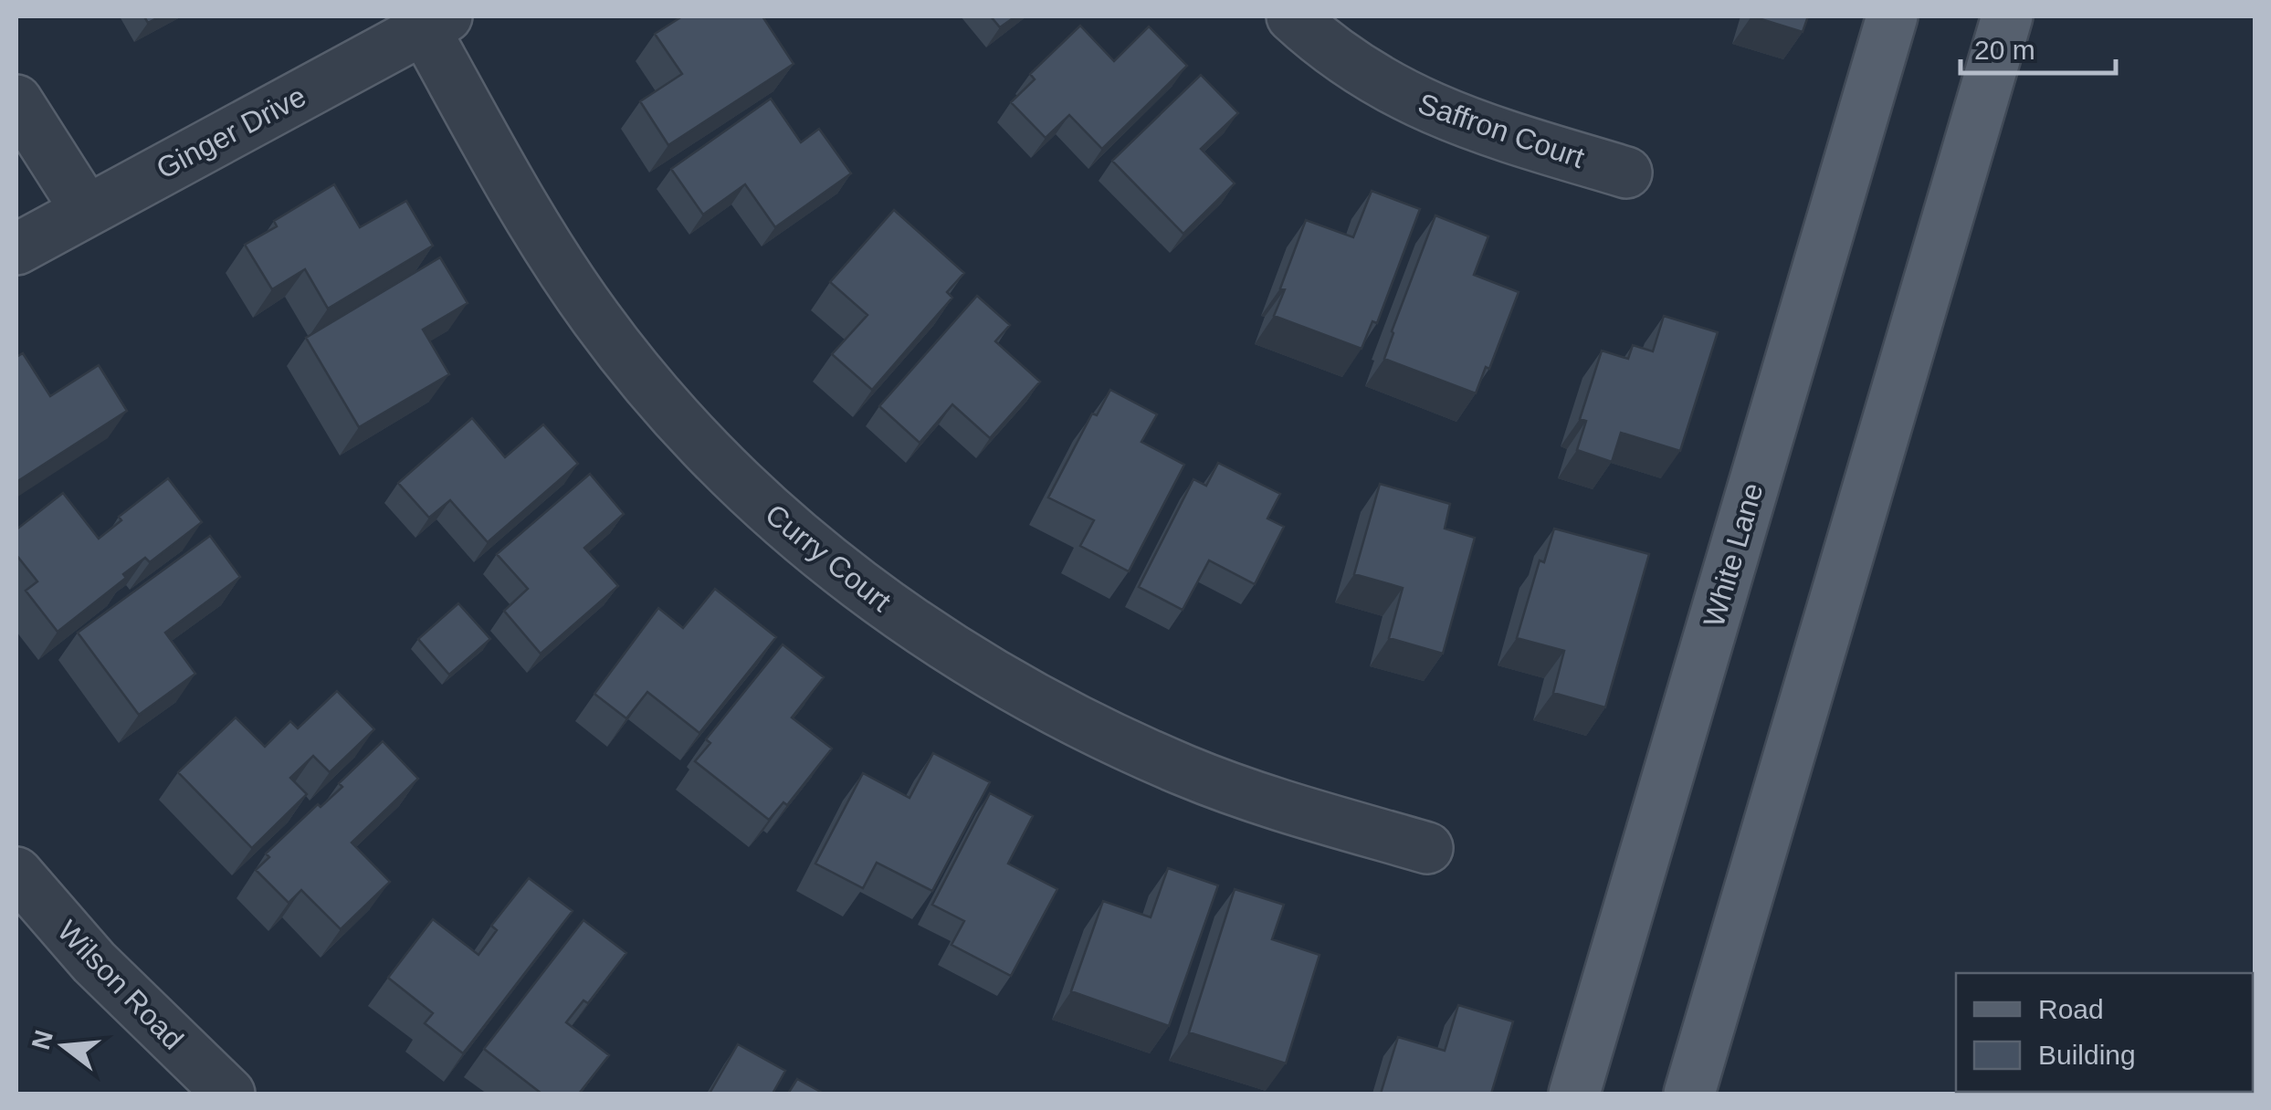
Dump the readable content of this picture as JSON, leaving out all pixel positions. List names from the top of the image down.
{
  "streets": {
    "main road": ["White Lane"],
    "street": [
      "Saffron Court",
      "Ginger Drive",
      "Curry Court",
      "Wilson Road"
    ]
  },
  "crossings": [
    ["Ginger Drive", "Curry Court"]
  ],
  "legend": ["Road", "Building"],
  "scale_bar": "20 m",
  "north": "left"
}
